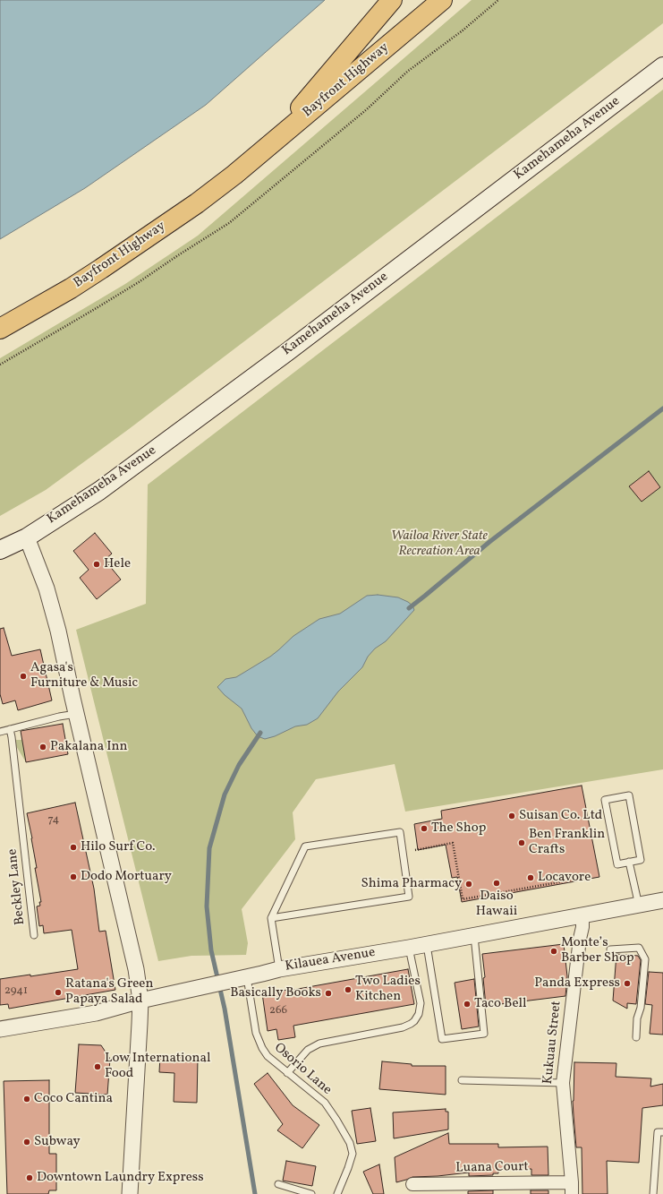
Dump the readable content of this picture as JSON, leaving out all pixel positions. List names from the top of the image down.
{
  "streets": {
    "main road": ["Bayfront Highway", "Kamehameha Avenue"],
    "street": ["Kilauea Avenue", "Kukuau Street", "Luana Court"],
    "lane": ["Beckley Lane", "Osorio Lane"]
  },
  "crossings": [
    ["Kilauea Avenue", "Kukuau Street"],
    ["Kilauea Avenue", "Osorio Lane"],
    ["Kukuau Street", "Luana Court"]
  ],
  "parks": ["Wailoa River State Recreation Area"],
  "places": [
    "Hele",
    "Agasa's Furniture & Music",
    "Pakalana Inn",
    "Suisan Co. Ltd",
    "The Shop",
    "Ben Franklin Crafts",
    "Hilo Surf Co.",
    "Dodo Mortuary",
    "Locavore",
    "Daiso Hawaii",
    "Shima Pharmacy",
    "Monte’s Barber Shop",
    "Panda Express",
    "Two Ladies Kitchen",
    "Ratana's Green Papaya Salad",
    "Basically Books",
    "Taco Bell",
    "Low International Food",
    "Coco Cantina",
    "Subway",
    "Downtown Laundry Express"
  ],
  "house_numbers": ["74", "2941", "266"]
}
